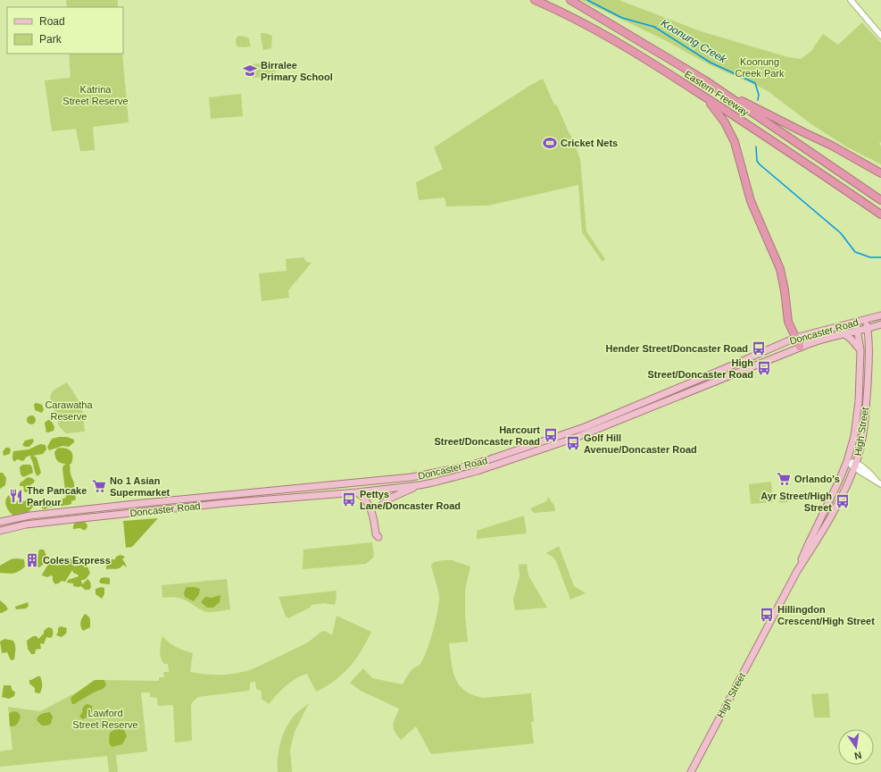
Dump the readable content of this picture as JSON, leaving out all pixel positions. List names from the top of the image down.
{
  "streets": {
    "highway": ["Eastern Freeway"],
    "main road": ["Doncaster Road", "High Street"]
  },
  "crossings": [
    ["Doncaster Road", "High Street"]
  ],
  "water": ["Koonung Creek"],
  "parks": [
    "Koonung Creek Park",
    "Katrina Street Reserve",
    "Carawatha Reserve",
    "Lawford Street Reserve"
  ],
  "places": {
    "school or university": ["Birralee Primary School"],
    "sports": ["Cricket Nets"],
    "bus stop": [
      "Hender Street/Doncaster Road",
      "High Street/Doncaster Road",
      "Harcourt Street/Doncaster Road",
      "Golf Hill Avenue/Doncaster Road",
      "Pettys Lane/Doncaster Road",
      "Ayr Street/High Street",
      "Hillingdon Crescent/High Street"
    ],
    "supermarket": ["Orlando's", "No 1 Asian Supermarket"],
    "restaurant": ["The Pancake Parlour"],
    "building": ["Coles Express"]
  },
  "legend": ["Road", "Park"],
  "north": "bottom"
}
